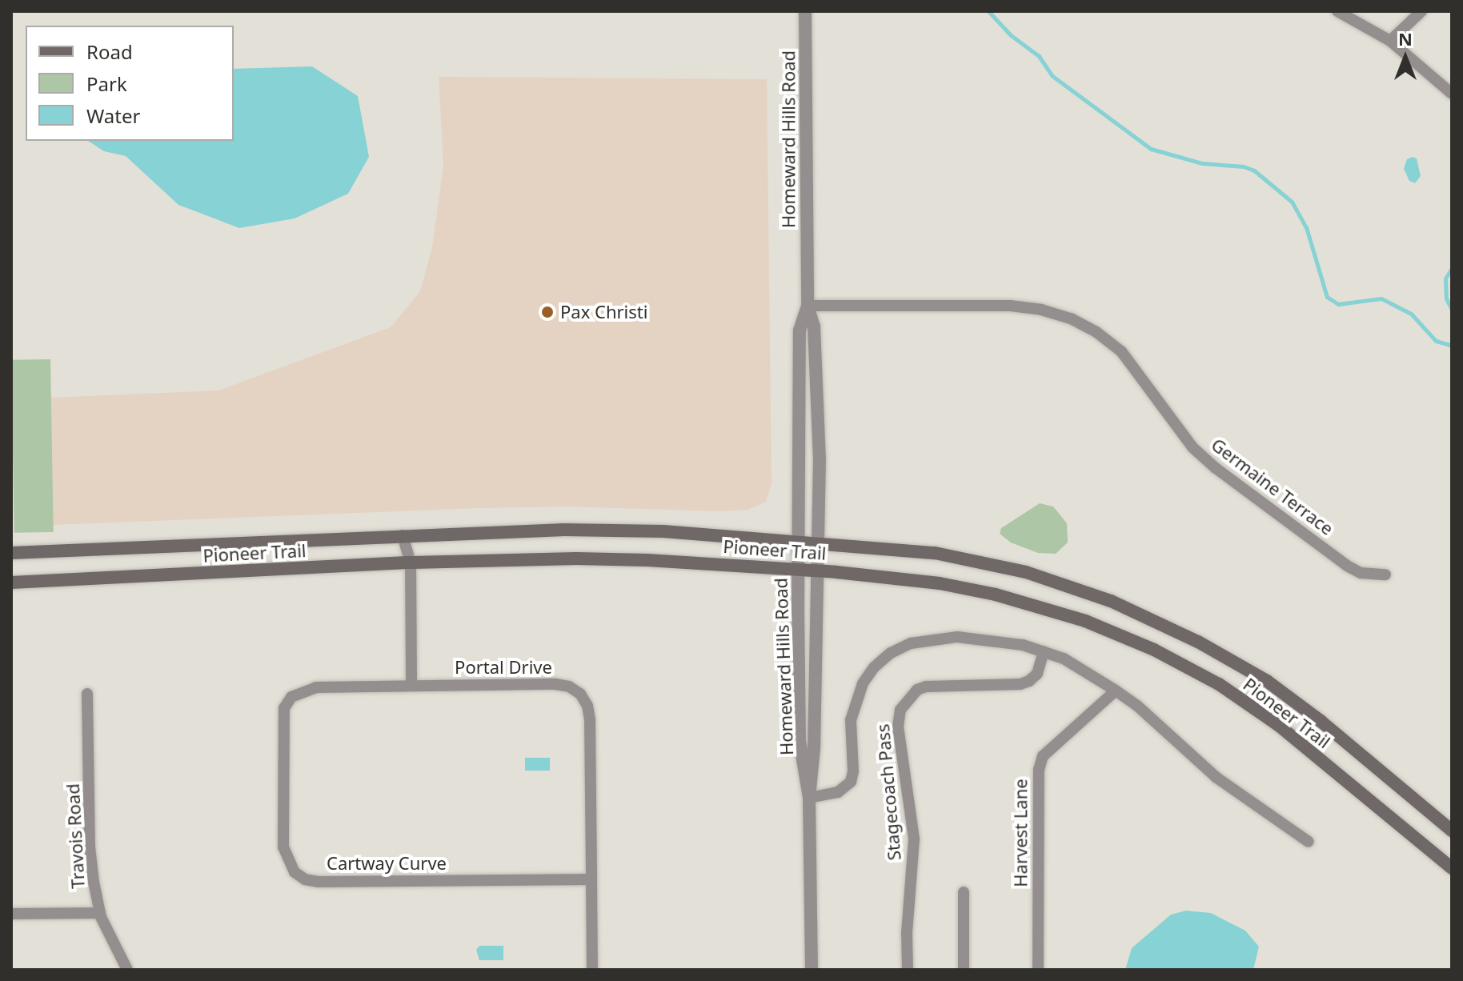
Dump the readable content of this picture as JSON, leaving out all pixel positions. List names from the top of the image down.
{
  "streets": {
    "main road": ["Pioneer Trail"],
    "street": [
      "Homeward Hills Road",
      "Germaine Terrace",
      "Portal Drive",
      "Stagecoach Pass",
      "Harvest Lane",
      "Travois Road",
      "Cartway Curve"
    ]
  },
  "crossings": [
    ["Homeward Hills Road", "Germaine Terrace"],
    ["Homeward Hills Road", "Pioneer Trail"],
    ["Portal Drive", "Cartway Curve"]
  ],
  "places": ["Pax Christi"],
  "legend": ["Road", "Park", "Water"],
  "north": "top"
}
